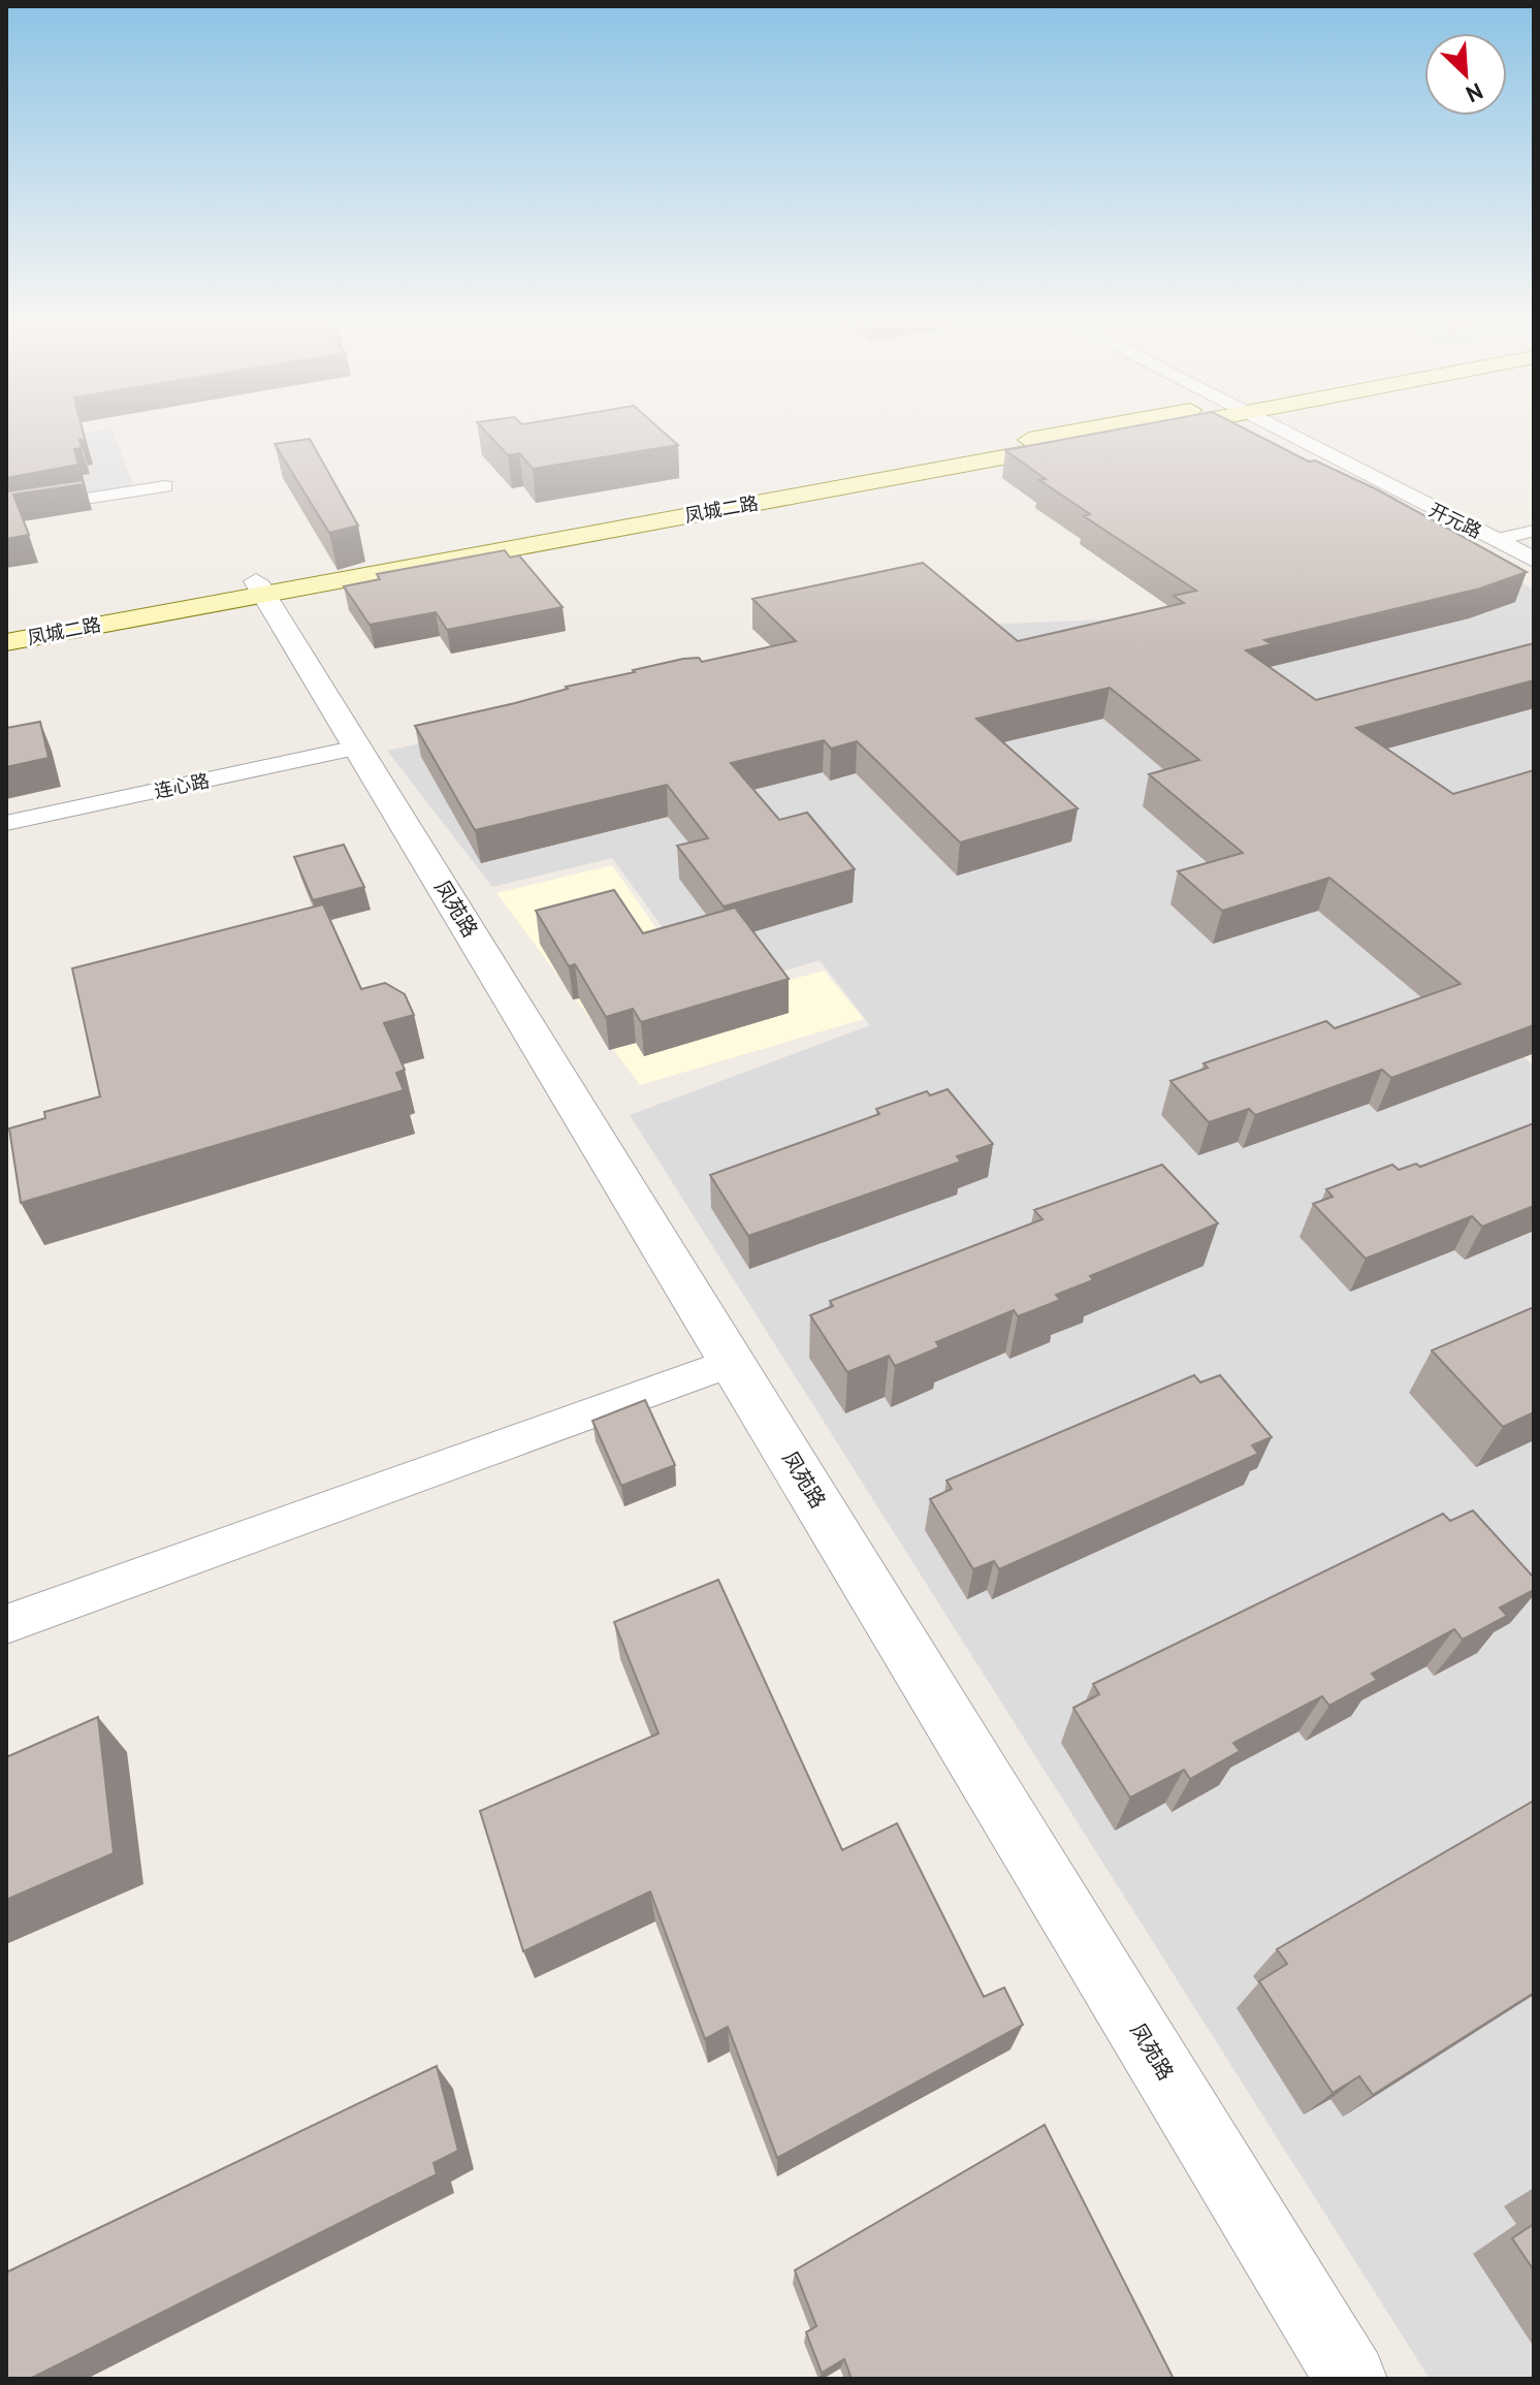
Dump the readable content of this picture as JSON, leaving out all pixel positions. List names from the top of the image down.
{
  "streets": {
    "main road": ["凤城二路"],
    "street": ["开元路", "连心路", "凤苑路"]
  },
  "crossings": [
    ["凤城二路", "凤苑路"],
    ["连心路", "凤苑路"]
  ],
  "north": "bottom right"
}
